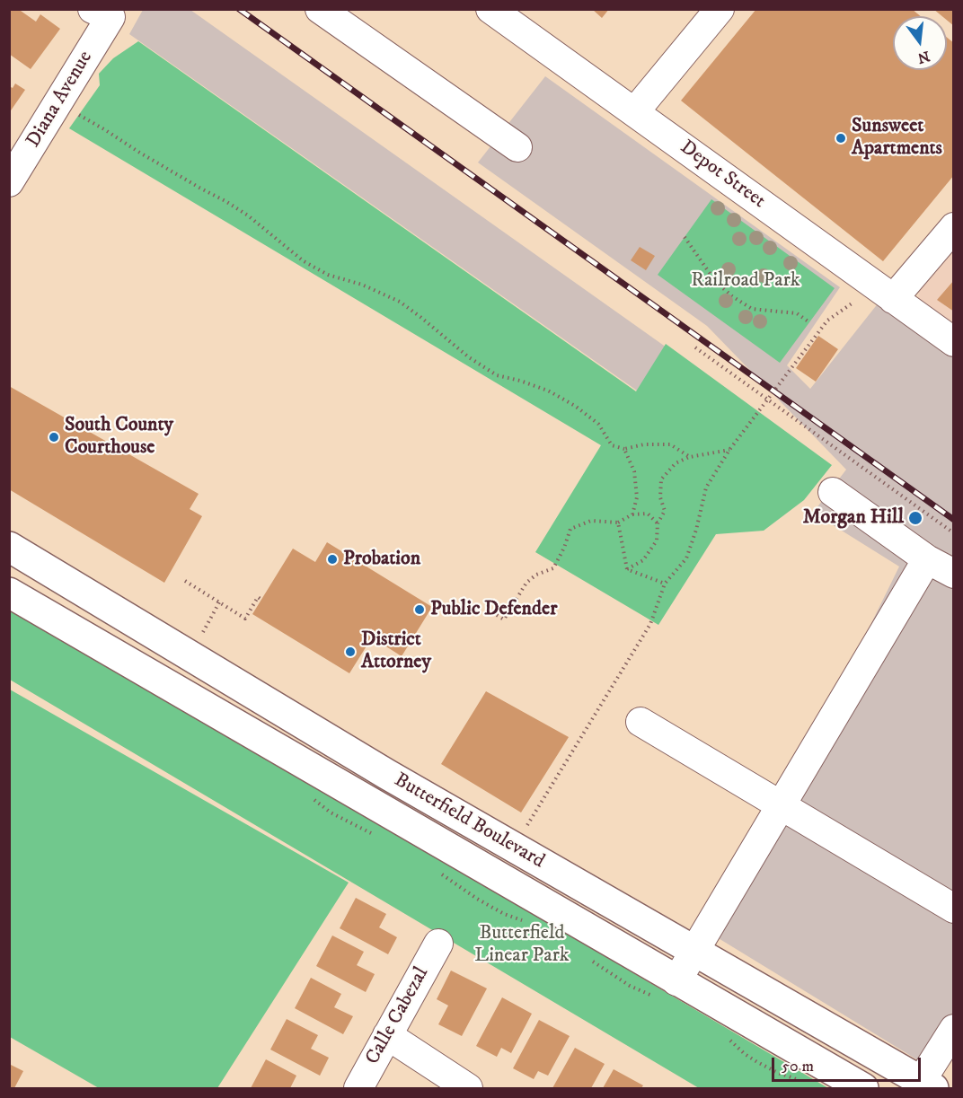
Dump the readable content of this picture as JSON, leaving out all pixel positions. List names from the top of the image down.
{
  "streets": {
    "main road": ["Butterfield Boulevard"],
    "street": ["Diana Avenue", "Depot Street", "Calle Cabezal"]
  },
  "parks": ["Railroad Park", "Butterfield Linear Park"],
  "places": [
    "Sunsweet Apartments",
    "South County Courthouse",
    "Morgan Hill",
    "Probation",
    "Public Defender",
    "District Attorney"
  ],
  "scale_bar": "50 m",
  "north": "bottom"
}
